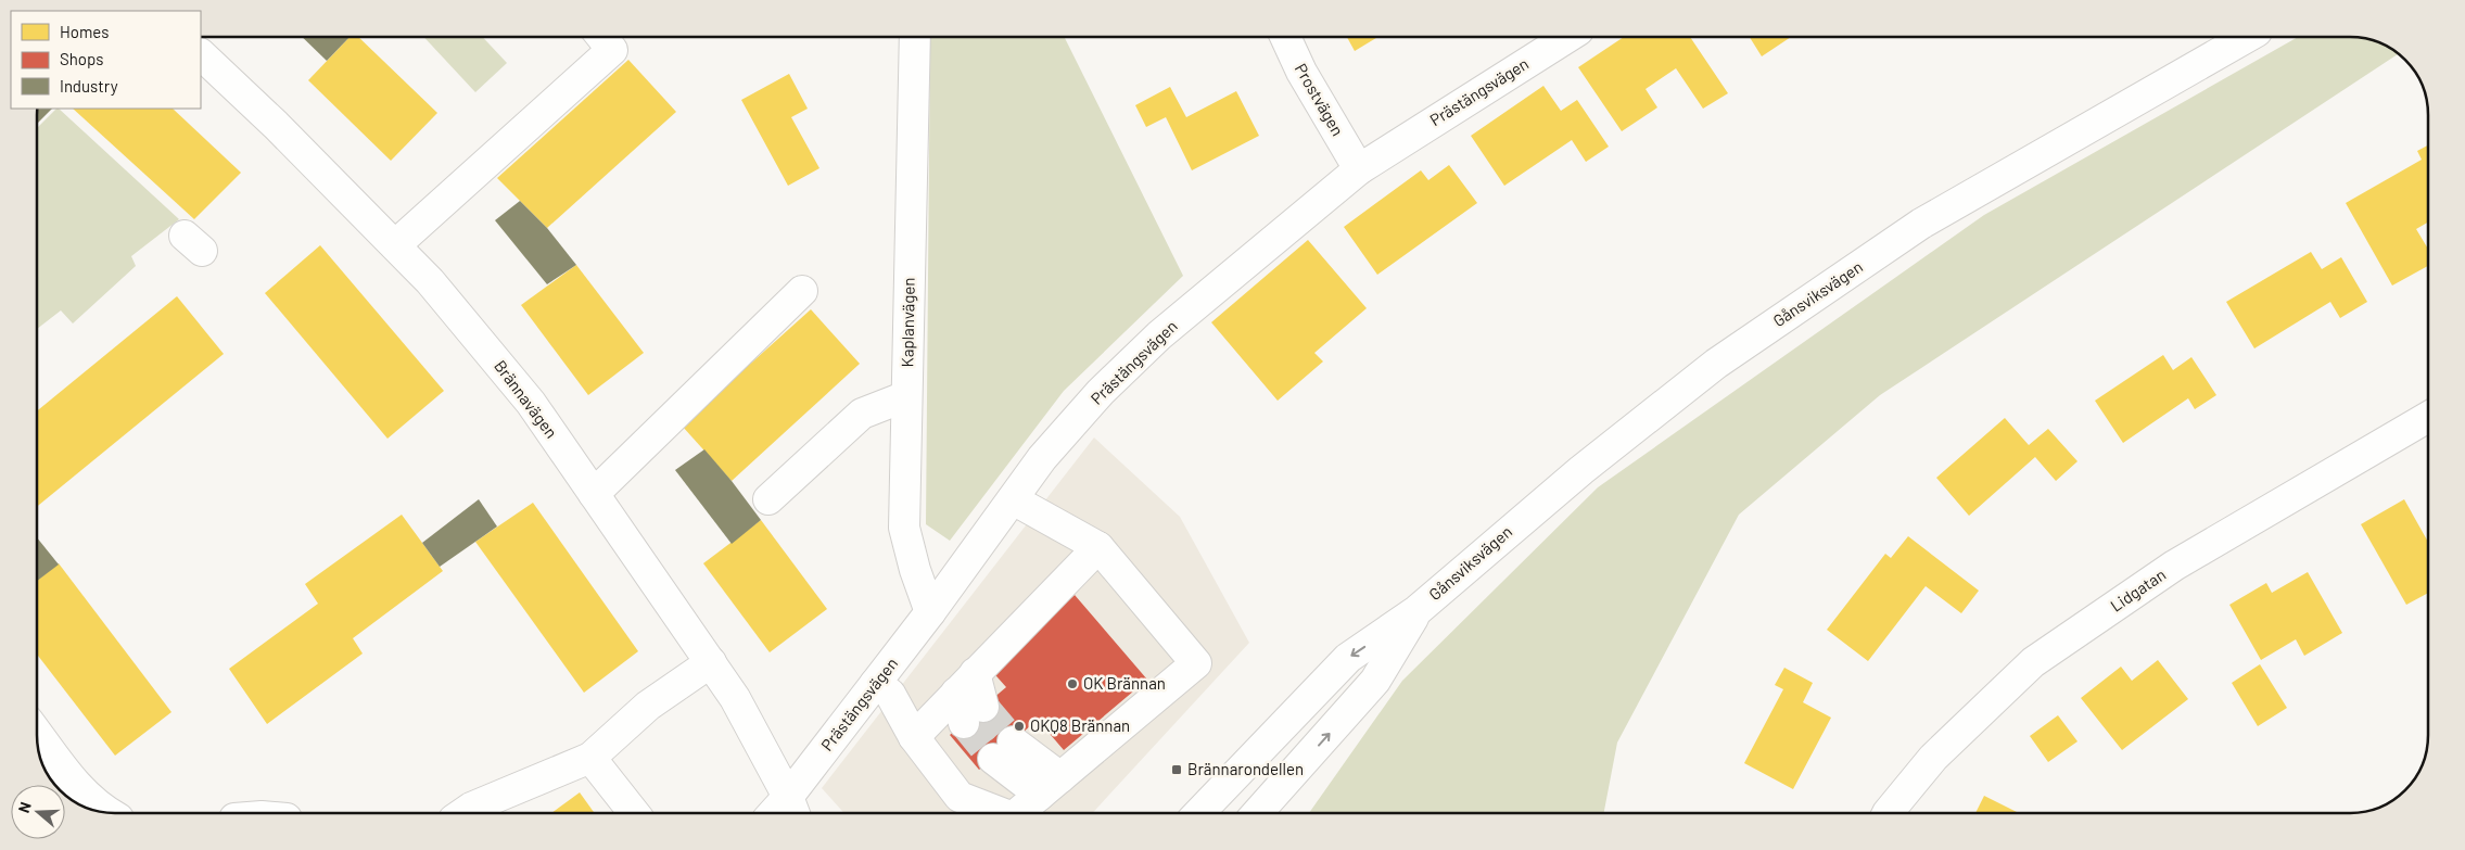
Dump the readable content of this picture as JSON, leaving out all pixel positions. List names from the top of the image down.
{
  "streets": {
    "street": [
      "Prästängsvägen",
      "Prostvägen",
      "Gånsviksvägen",
      "Kaplanvägen",
      "Brännavägen",
      "Lidgatan"
    ]
  },
  "crossings": [
    ["Prästängsvägen", "Prostvägen"],
    ["Prästängsvägen", "Kaplanvägen"],
    ["Prästängsvägen", "Brännavägen"]
  ],
  "places": {
    "other": ["OK Brännan", "OKQ8 Brännan"],
    "transit": ["Brännarondellen"]
  },
  "legend": ["Homes", "Shops", "Industry"],
  "north": "left"
}
